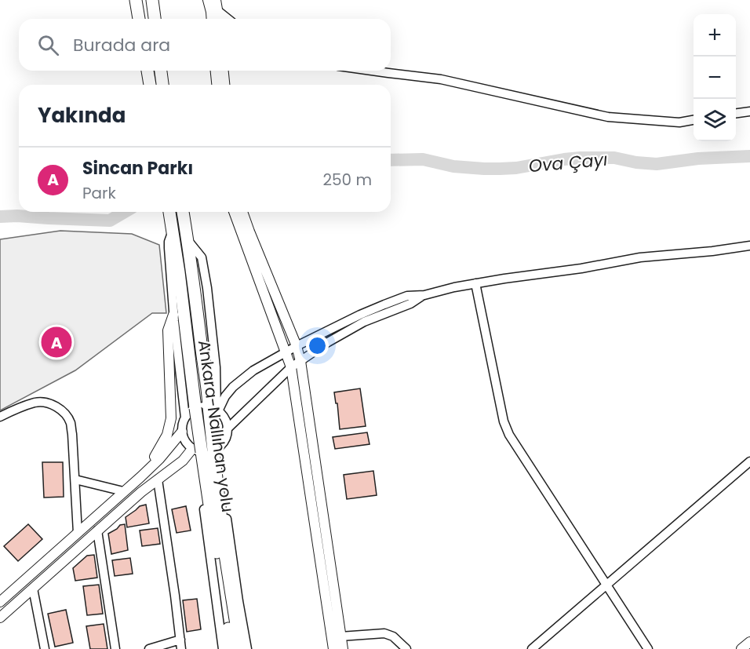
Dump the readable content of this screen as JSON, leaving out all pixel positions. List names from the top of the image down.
{
  "streets": {
    "highway": ["Ankara-Nallıhan yolu"]
  },
  "water": ["Ova Çayı"],
  "page": {
    "map_buttons": ["+", "−"],
    "search": "Burada ara",
    "heading": "Yakında",
    "list": [
      {
        "mark": "A",
        "name": "Sincan Parkı",
        "note": "Park",
        "value": "250 m"
      }
    ],
    "pins": "A"
  }
}
